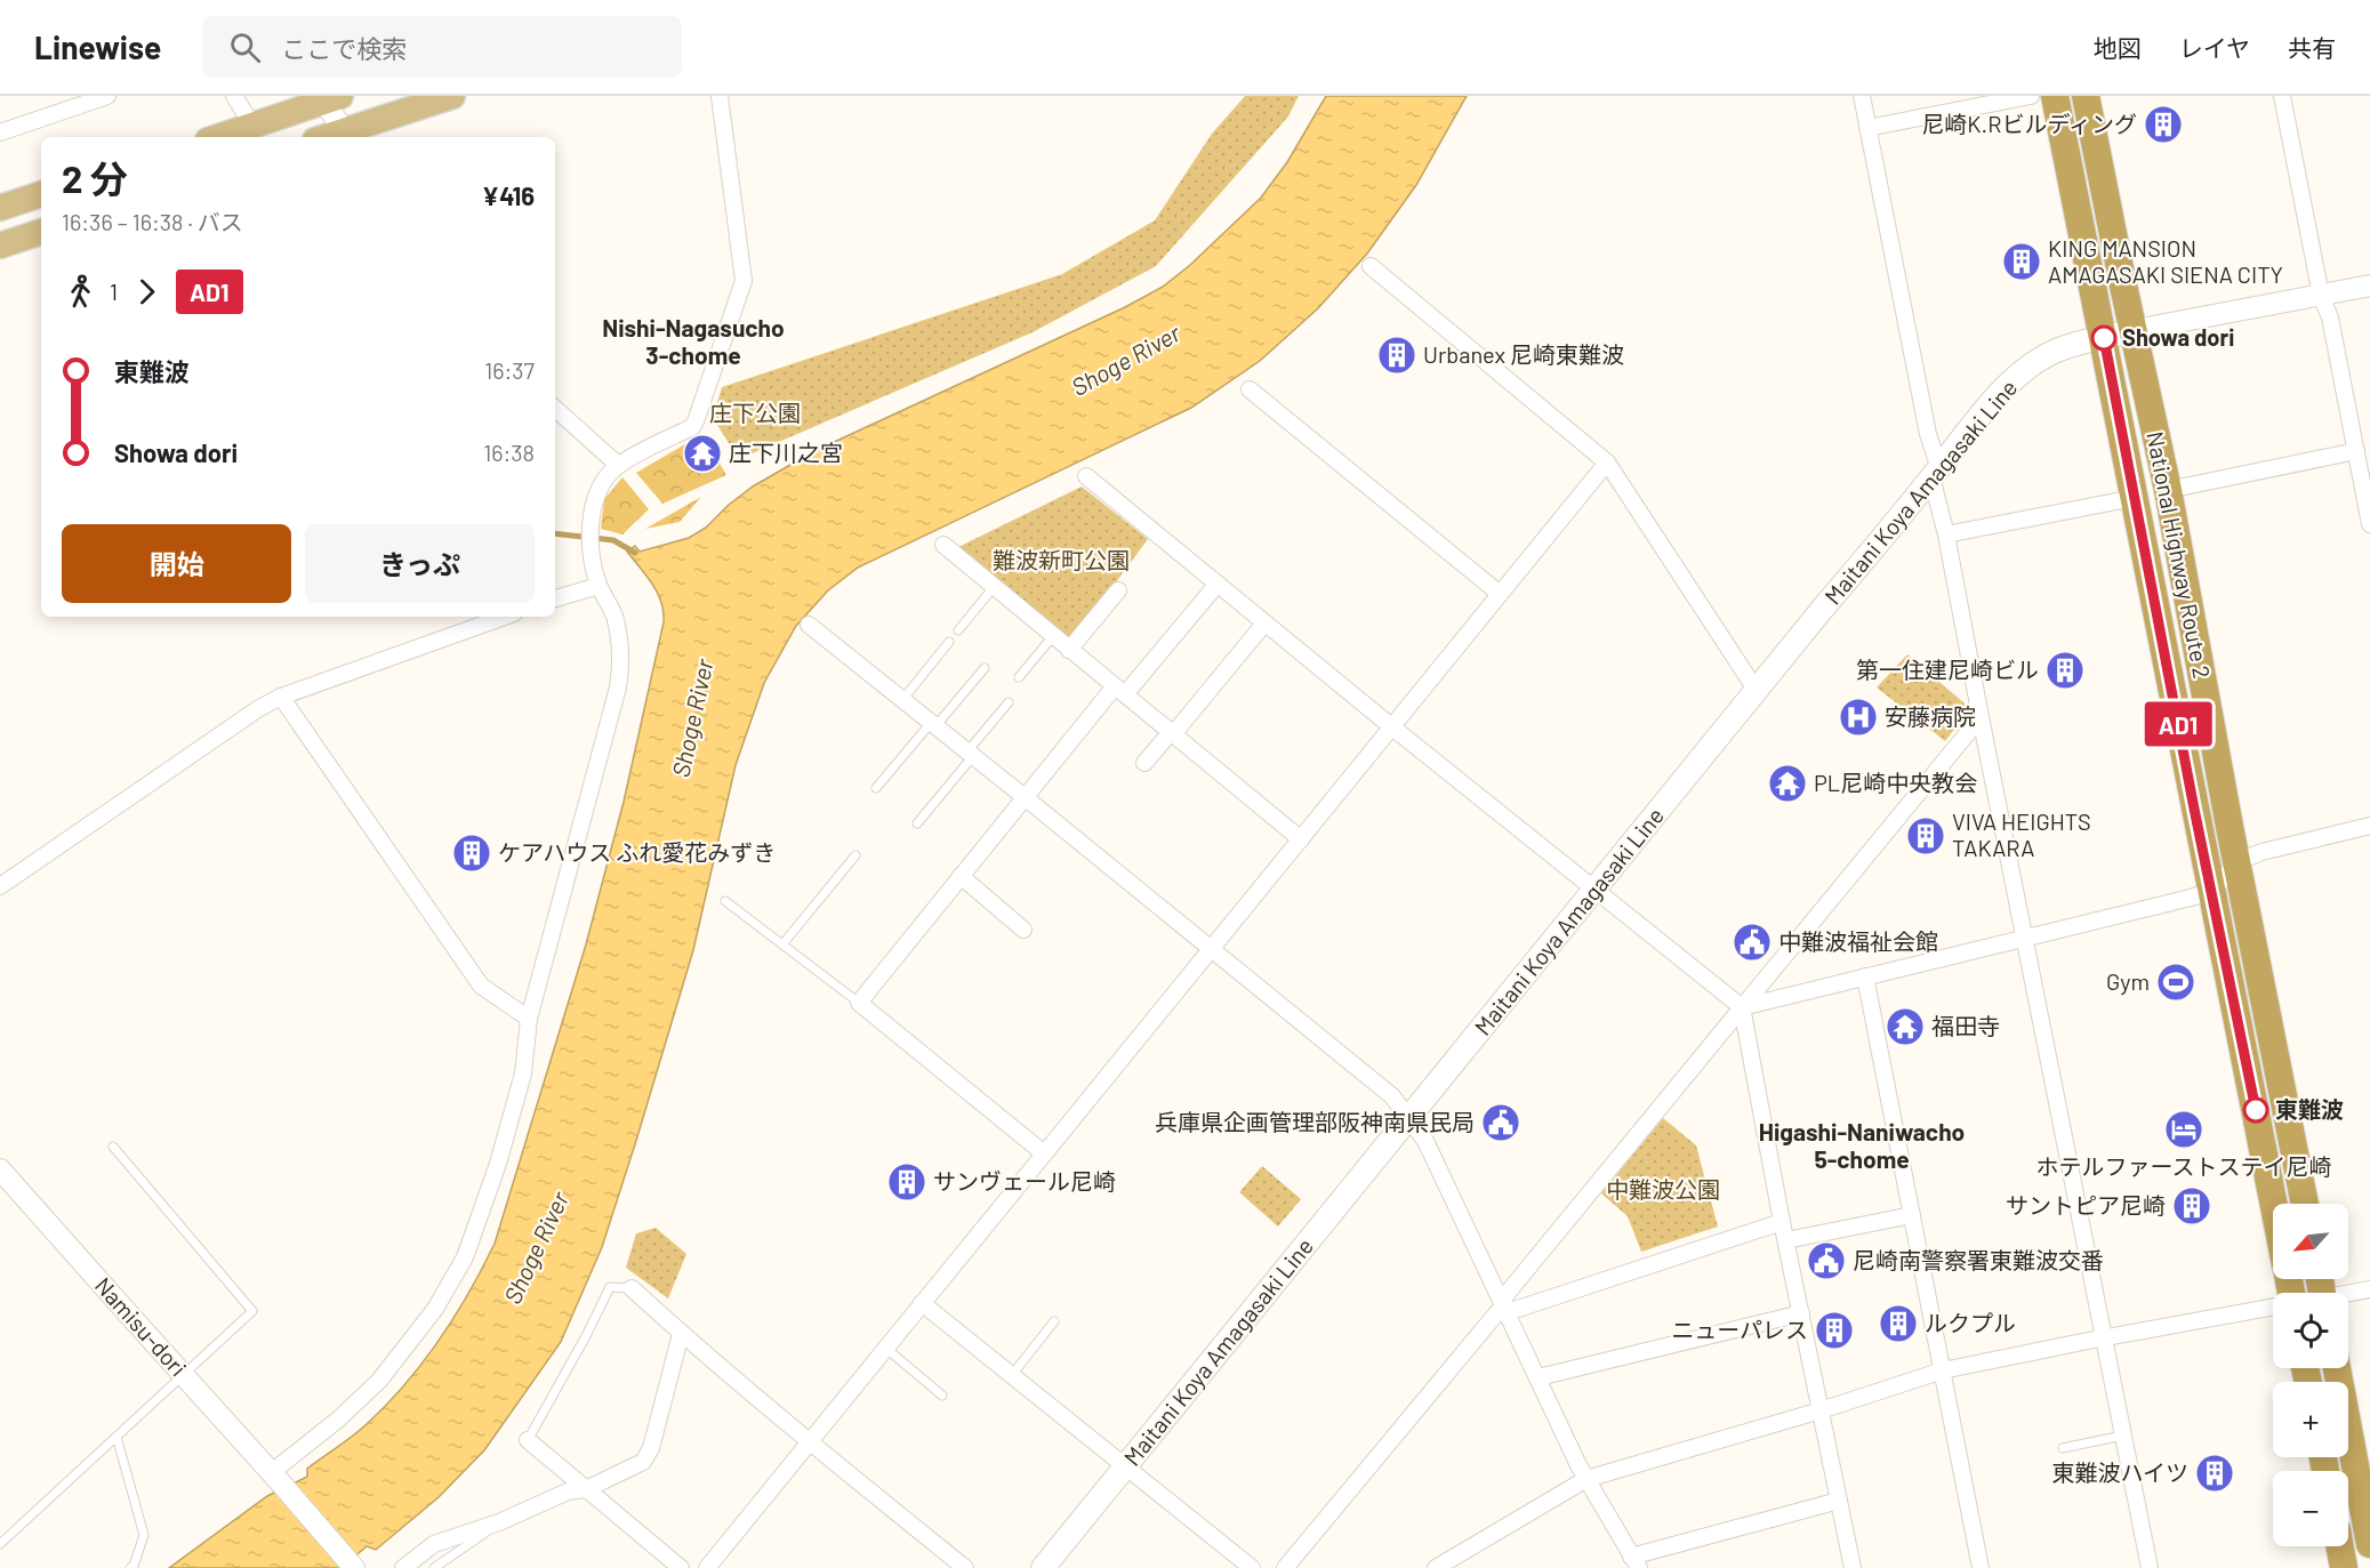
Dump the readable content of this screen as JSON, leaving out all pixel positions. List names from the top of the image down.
{
  "streets": {
    "highway": ["National Highway Route 2"],
    "main road": ["Maitani Koya Amagasaki Line"],
    "street": ["Namisu-dori"]
  },
  "crossings": [
    ["Maitani Koya Amagasaki Line", "National Highway Route 2"]
  ],
  "districts": ["Nishi-Nagasucho 3-chome", "Higashi-Naniwacho 5-chome"],
  "water": ["Shoge River"],
  "parks": ["庄下公園", "難波新町公園", "中難波公園"],
  "places": {
    "building": [
      "尼崎K.Rビルディング",
      "KING MANSION AMAGASAKI SIENA CITY",
      "Urbanex 尼崎東難波",
      "第一住建尼崎ビル",
      "VIVA HEIGHTS TAKARA",
      "ケアハウス ふれ愛花みずき",
      "サンヴェール尼崎",
      "サントピア尼崎",
      "ルクプル",
      "ニューパレス",
      "東難波ハイツ"
    ],
    "other": ["Showa dori", "東難波"],
    "temple": ["庄下川之宮", "PL尼崎中央教会", "福田寺"],
    "hospital": ["安藤病院"],
    "public building": ["中難波福祉会館", "兵庫県企画管理部阪神南県民局", "尼崎南警察署東難波交番"],
    "sports": ["Gym"],
    "hotel": ["ホテルファーストステイ尼崎"]
  },
  "lines": ["bus line AD1"],
  "north": "bottom left",
  "page": {
    "header": "Linewise",
    "search": "ここで検索",
    "nav": ["地図", "レイヤ", "共有"],
    "on_map": "AD1",
    "heading": ["2 分", "16:36 – 16:38 · バス", "¥416"],
    "legs": ["1", "AD1"],
    "list": [
      {
        "name": "東難波",
        "value": "16:37"
      },
      {
        "name": "Showa dori",
        "value": "16:38"
      }
    ],
    "buttons": ["開始", "きっぷ"],
    "map_buttons": ["+", "−"]
  }
}
